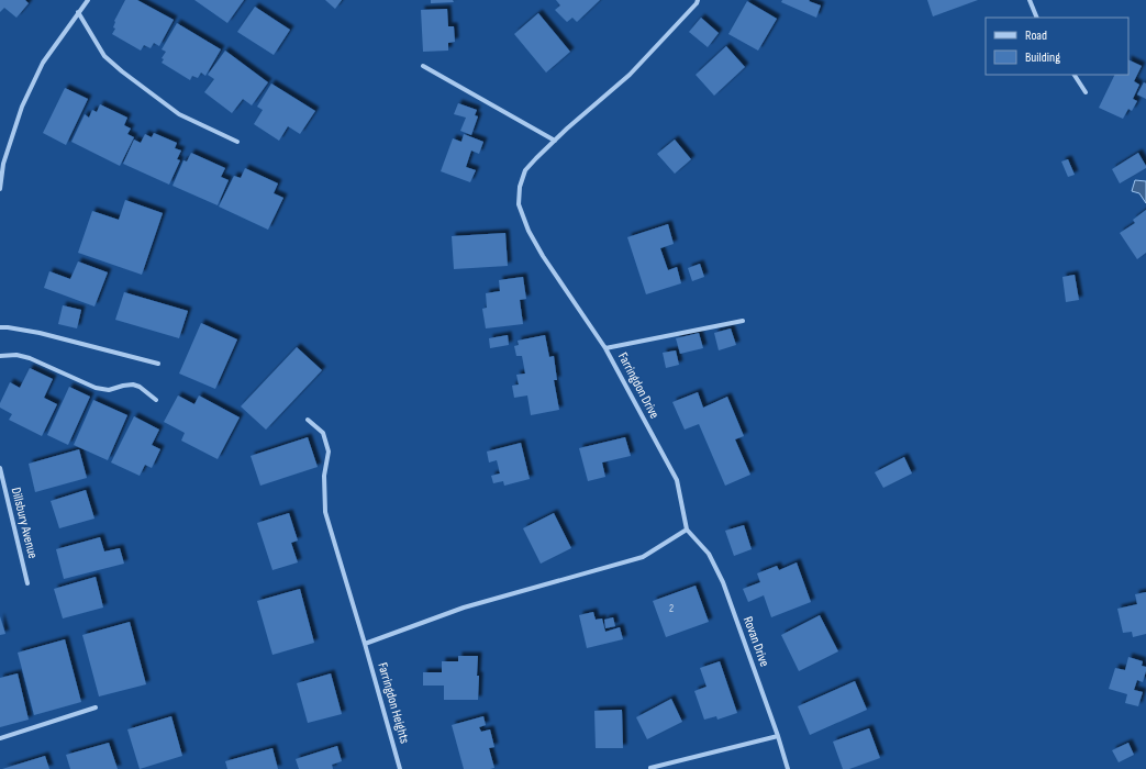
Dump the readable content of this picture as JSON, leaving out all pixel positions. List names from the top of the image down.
{
  "streets": {
    "street": [
      "Farringdon Drive",
      "Dillsbury Avenue",
      "Rovan Drive",
      "Farringdon Heights"
    ]
  },
  "crossings": [
    ["Farringdon Drive", "Rovan Drive"]
  ],
  "house_numbers": ["2"],
  "legend": ["Road", "Building"]
}
